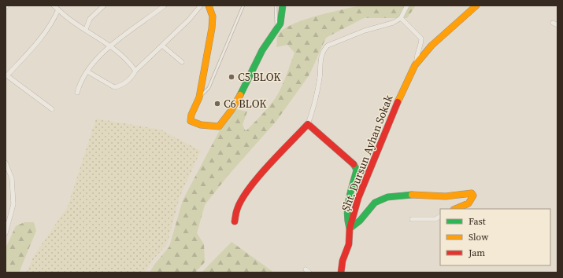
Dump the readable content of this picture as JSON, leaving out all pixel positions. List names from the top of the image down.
{
  "streets": {
    "street": ["Şht. Dursun Ayhan Sokak"]
  },
  "places": ["C5 BLOK", "C6 BLOK"],
  "legend": ["Fast", "Slow", "Jam"]
}
